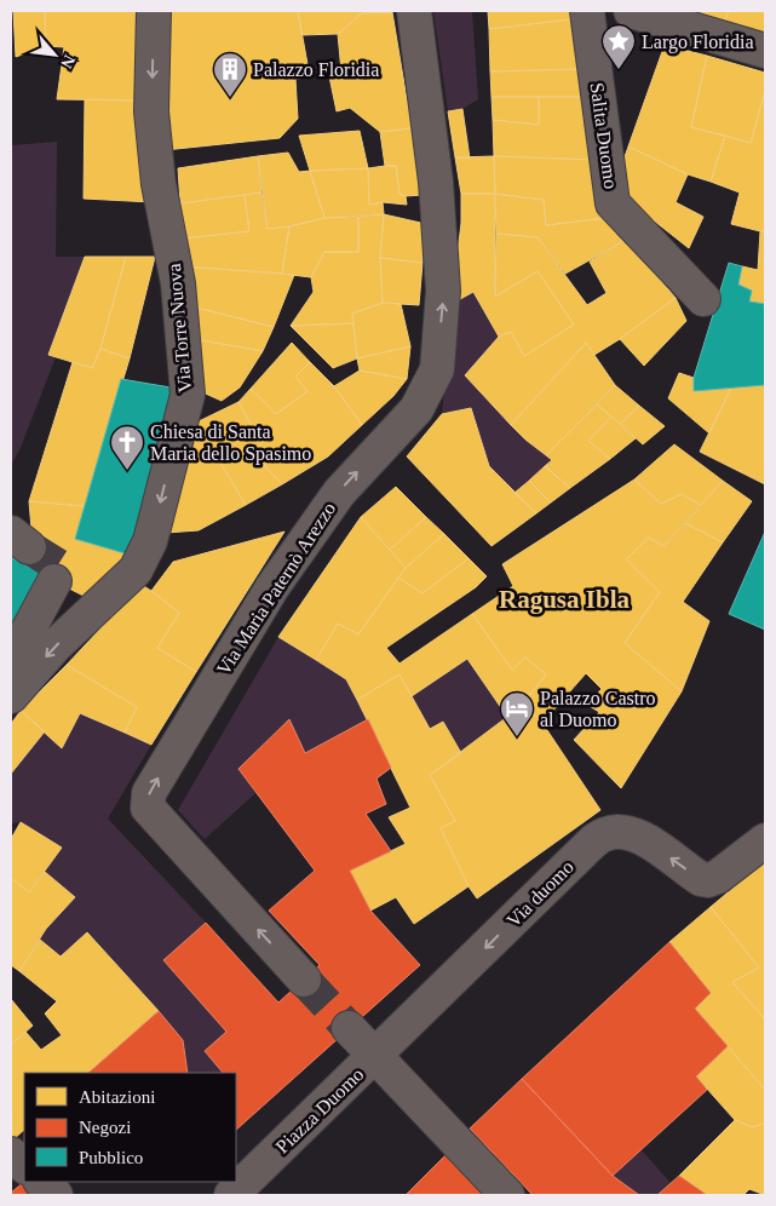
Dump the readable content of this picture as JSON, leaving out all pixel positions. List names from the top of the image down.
{
  "streets": {
    "street": [
      "Salita Duomo",
      "Via Torre Nuova",
      "Via Maria Paternò Arezzo",
      "Via duomo",
      "Piazza Duomo"
    ]
  },
  "crossings": [
    ["Via duomo", "Piazza Duomo"]
  ],
  "one_way": ["Via Torre Nuova", "Via Maria Paternò Arezzo", "Via duomo"],
  "districts": ["Ragusa Ibla"],
  "places": {
    "place": ["Largo Floridia"],
    "building": ["Palazzo Floridia"],
    "church": ["Chiesa di Santa Maria dello Spasimo"],
    "hotel": ["Palazzo Castro al Duomo"]
  },
  "legend": ["Abitazioni", "Negozi", "Pubblico"],
  "north": "bottom right"
}
